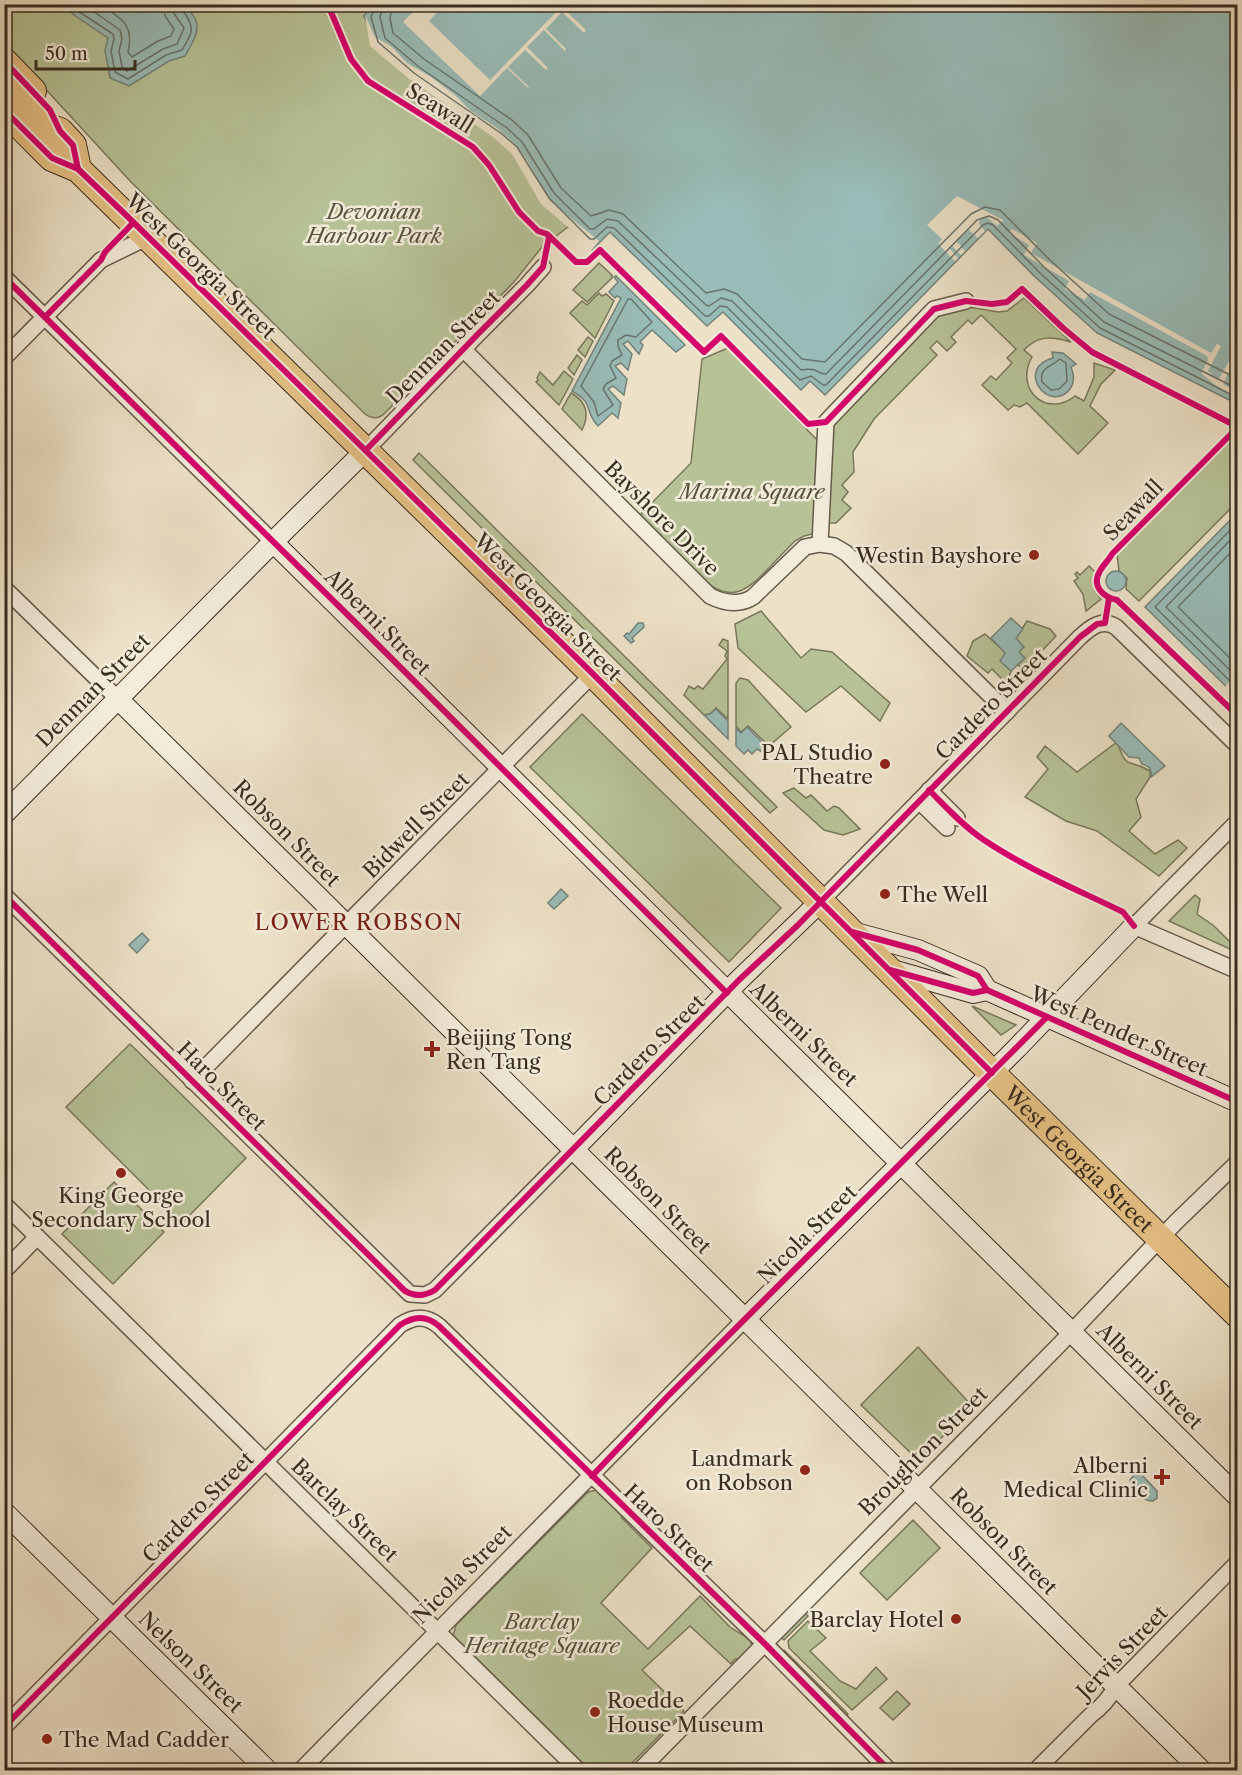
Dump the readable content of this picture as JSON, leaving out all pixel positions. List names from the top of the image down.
{
  "streets": {
    "highway": ["West Georgia Street"],
    "street": [
      "Denman Street",
      "Bayshore Drive",
      "Alberni Street",
      "Cardero Street",
      "Bidwell Street",
      "Robson Street",
      "West Pender Street",
      "Haro Street",
      "Nicola Street",
      "Broughton Street",
      "Barclay Street",
      "Jervis Street",
      "Nelson Street"
    ],
    "cycle path": ["Seawall"]
  },
  "crossings": [
    ["West Georgia Street", "Denman Street"],
    ["West Georgia Street", "Cardero Street"],
    ["West Georgia Street", "Bidwell Street"],
    ["West Georgia Street", "West Pender Street"],
    ["West Georgia Street", "Nicola Street"],
    ["West Georgia Street", "Broughton Street"],
    ["Denman Street", "Bayshore Drive"],
    ["Denman Street", "Alberni Street"],
    ["Denman Street", "Robson Street"],
    ["Alberni Street", "Cardero Street"],
    ["Alberni Street", "Bidwell Street"],
    ["Alberni Street", "Nicola Street"],
    ["Alberni Street", "Broughton Street"],
    ["Cardero Street", "Robson Street"],
    ["Cardero Street", "Haro Street"],
    ["Cardero Street", "Barclay Street"],
    ["Cardero Street", "Nelson Street"],
    ["Bidwell Street", "Robson Street"],
    ["Bidwell Street", "Haro Street"],
    ["Robson Street", "Nicola Street"],
    ["Robson Street", "Broughton Street"],
    ["Robson Street", "Jervis Street"],
    ["West Pender Street", "Nicola Street"],
    ["Haro Street", "Nicola Street"],
    ["Haro Street", "Broughton Street"],
    ["Nicola Street", "Barclay Street"]
  ],
  "districts": ["LOWER ROBSON"],
  "parks": ["Devonian Harbour Park", "Marina Square", "Barclay Heritage Square"],
  "places": {
    "other": [
      "Westin Bayshore",
      "PAL Studio Theatre",
      "The Well",
      "King George Secondary School",
      "Landmark on Robson",
      "Barclay Hotel",
      "Roedde House Museum",
      "The Mad Cadder"
    ],
    "health": ["Beijing Tong Ren Tang", "Alberni Medical Clinic"]
  },
  "scale_bar": "50 m"
}
